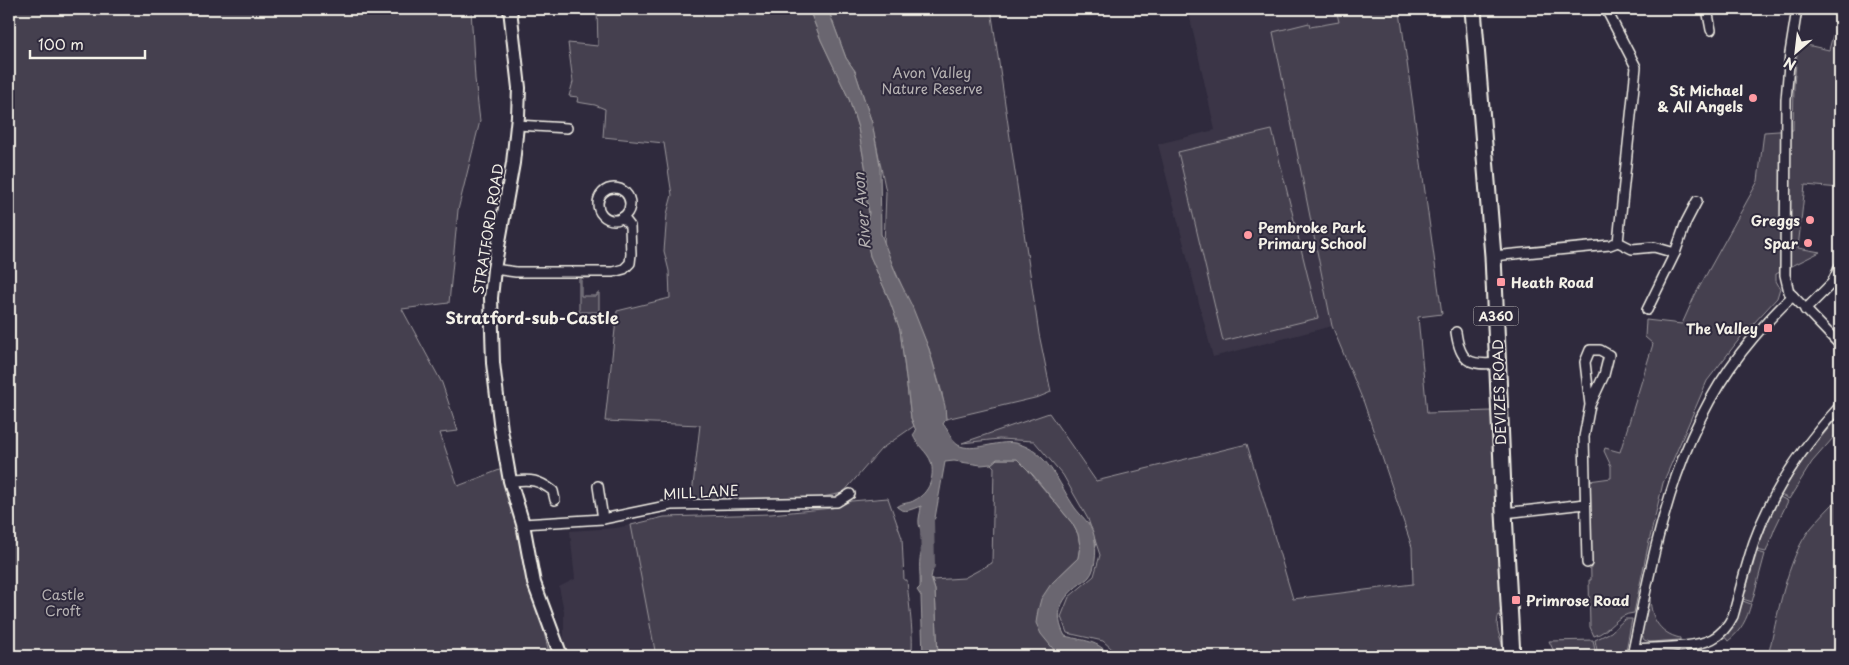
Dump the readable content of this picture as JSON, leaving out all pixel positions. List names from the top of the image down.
{
  "streets": {
    "main road": ["A360", "DEVIZES ROAD"],
    "street": ["STRATFORD ROAD", "MILL LANE"]
  },
  "crossings": [
    ["STRATFORD ROAD", "MILL LANE"]
  ],
  "districts": ["Stratford-sub-Castle"],
  "water": ["River Avon"],
  "parks": ["Avon Valley Nature Reserve", "Castle Croft"],
  "places": {
    "other": [
      "St Michael & All Angels",
      "Greggs",
      "Pembroke Park Primary School",
      "Spar"
    ],
    "transit": ["Heath Road", "The Valley", "Primrose Road"]
  },
  "scale_bar": "100 m",
  "north": "bottom left"
}
